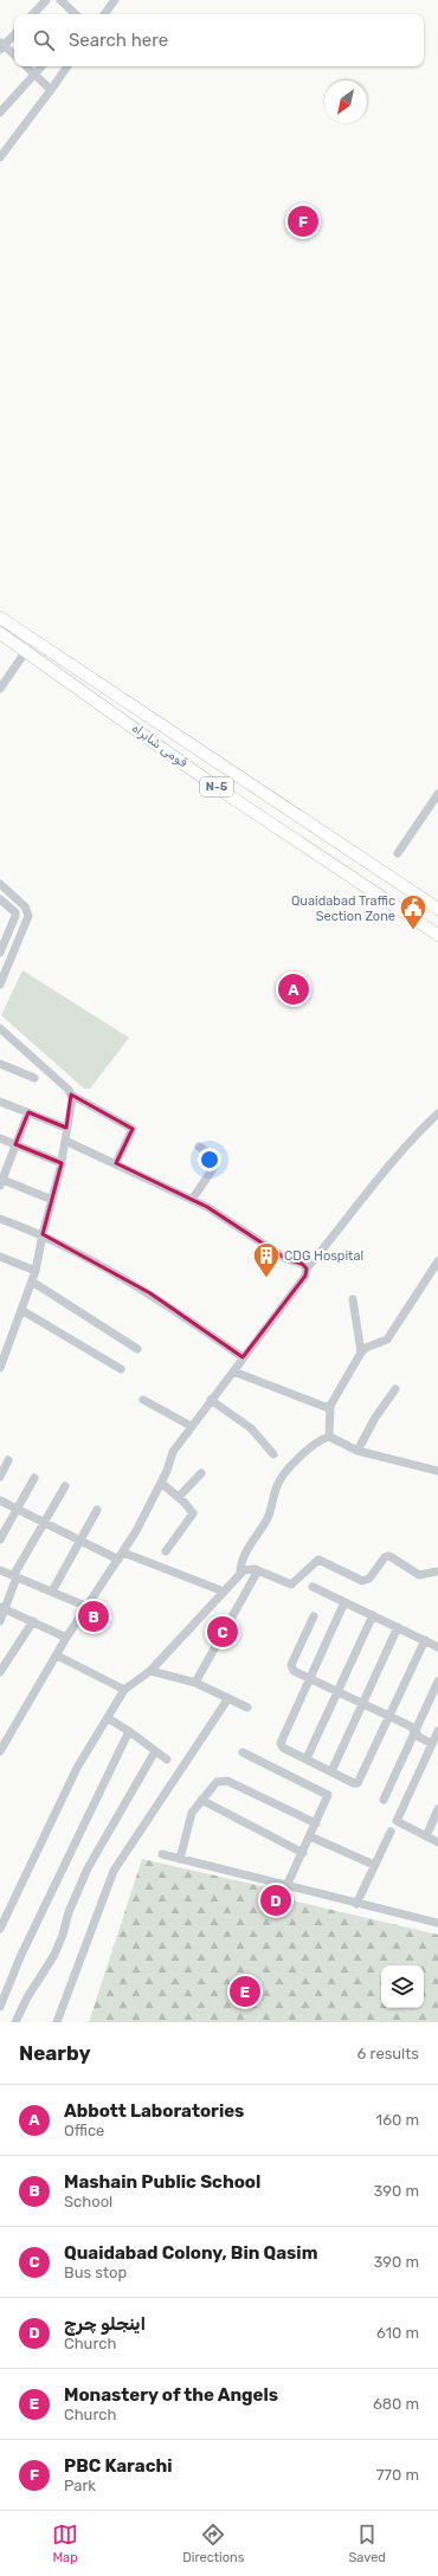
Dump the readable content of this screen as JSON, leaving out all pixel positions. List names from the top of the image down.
{
  "streets": {
    "highway": ["قومی شاہراہ", "N-5"]
  },
  "places": {
    "public building": ["Quaidabad Traffic Section Zone"],
    "building": ["CDG Hospital"]
  },
  "north": "bottom left",
  "page": {
    "search": "Search here",
    "pins": [
      "F",
      "A",
      "B",
      "C",
      "D",
      "E"
    ],
    "heading": ["Nearby", "6 results"],
    "list": [
      {
        "mark": "A",
        "name": "Abbott Laboratories",
        "note": "Office",
        "value": "160 m"
      },
      {
        "mark": "B",
        "name": "Mashain Public School",
        "note": "School",
        "value": "390 m"
      },
      {
        "mark": "C",
        "name": "Quaidabad Colony, Bin Qasim",
        "note": "Bus stop",
        "value": "390 m"
      },
      {
        "mark": "D",
        "name": "اینجلو چرچ",
        "note": "Church",
        "value": "610 m"
      },
      {
        "mark": "E",
        "name": "Monastery of the Angels",
        "note": "Church",
        "value": "680 m"
      },
      {
        "mark": "F",
        "name": "PBC Karachi",
        "note": "Park",
        "value": "770 m"
      }
    ],
    "nav": ["Map", "Directions", "Saved"]
  }
}
